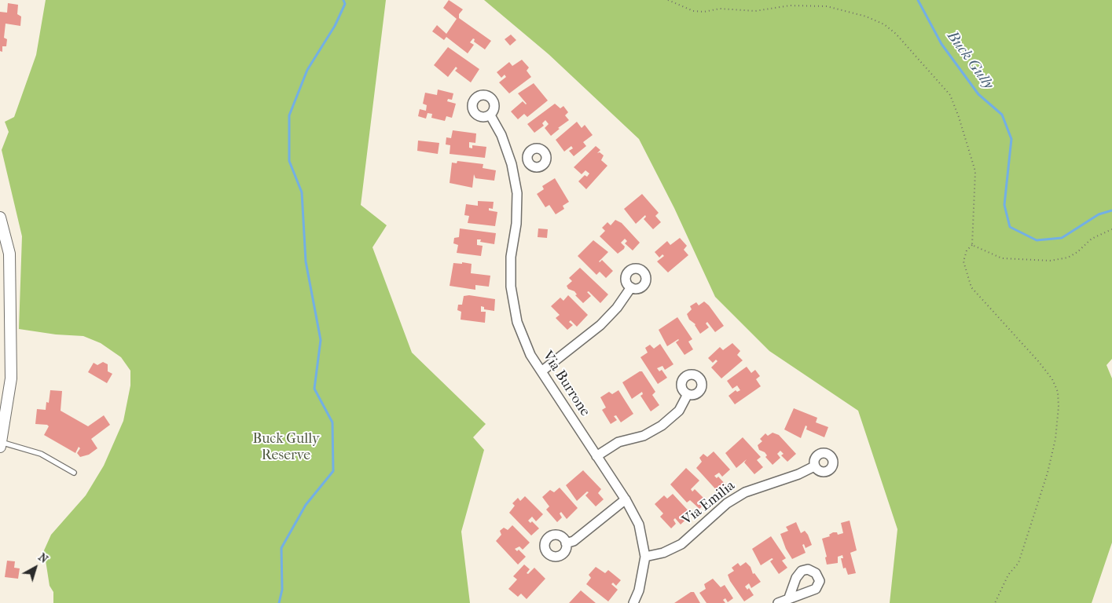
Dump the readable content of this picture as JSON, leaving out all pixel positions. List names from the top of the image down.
{
  "streets": {
    "street": ["Via Burrone", "Via Emilia"]
  },
  "crossings": [
    ["Via Burrone", "Via Emilia"]
  ],
  "water": ["Buck Gully"],
  "parks": ["Buck Gully Reserve"],
  "north": "top right"
}
